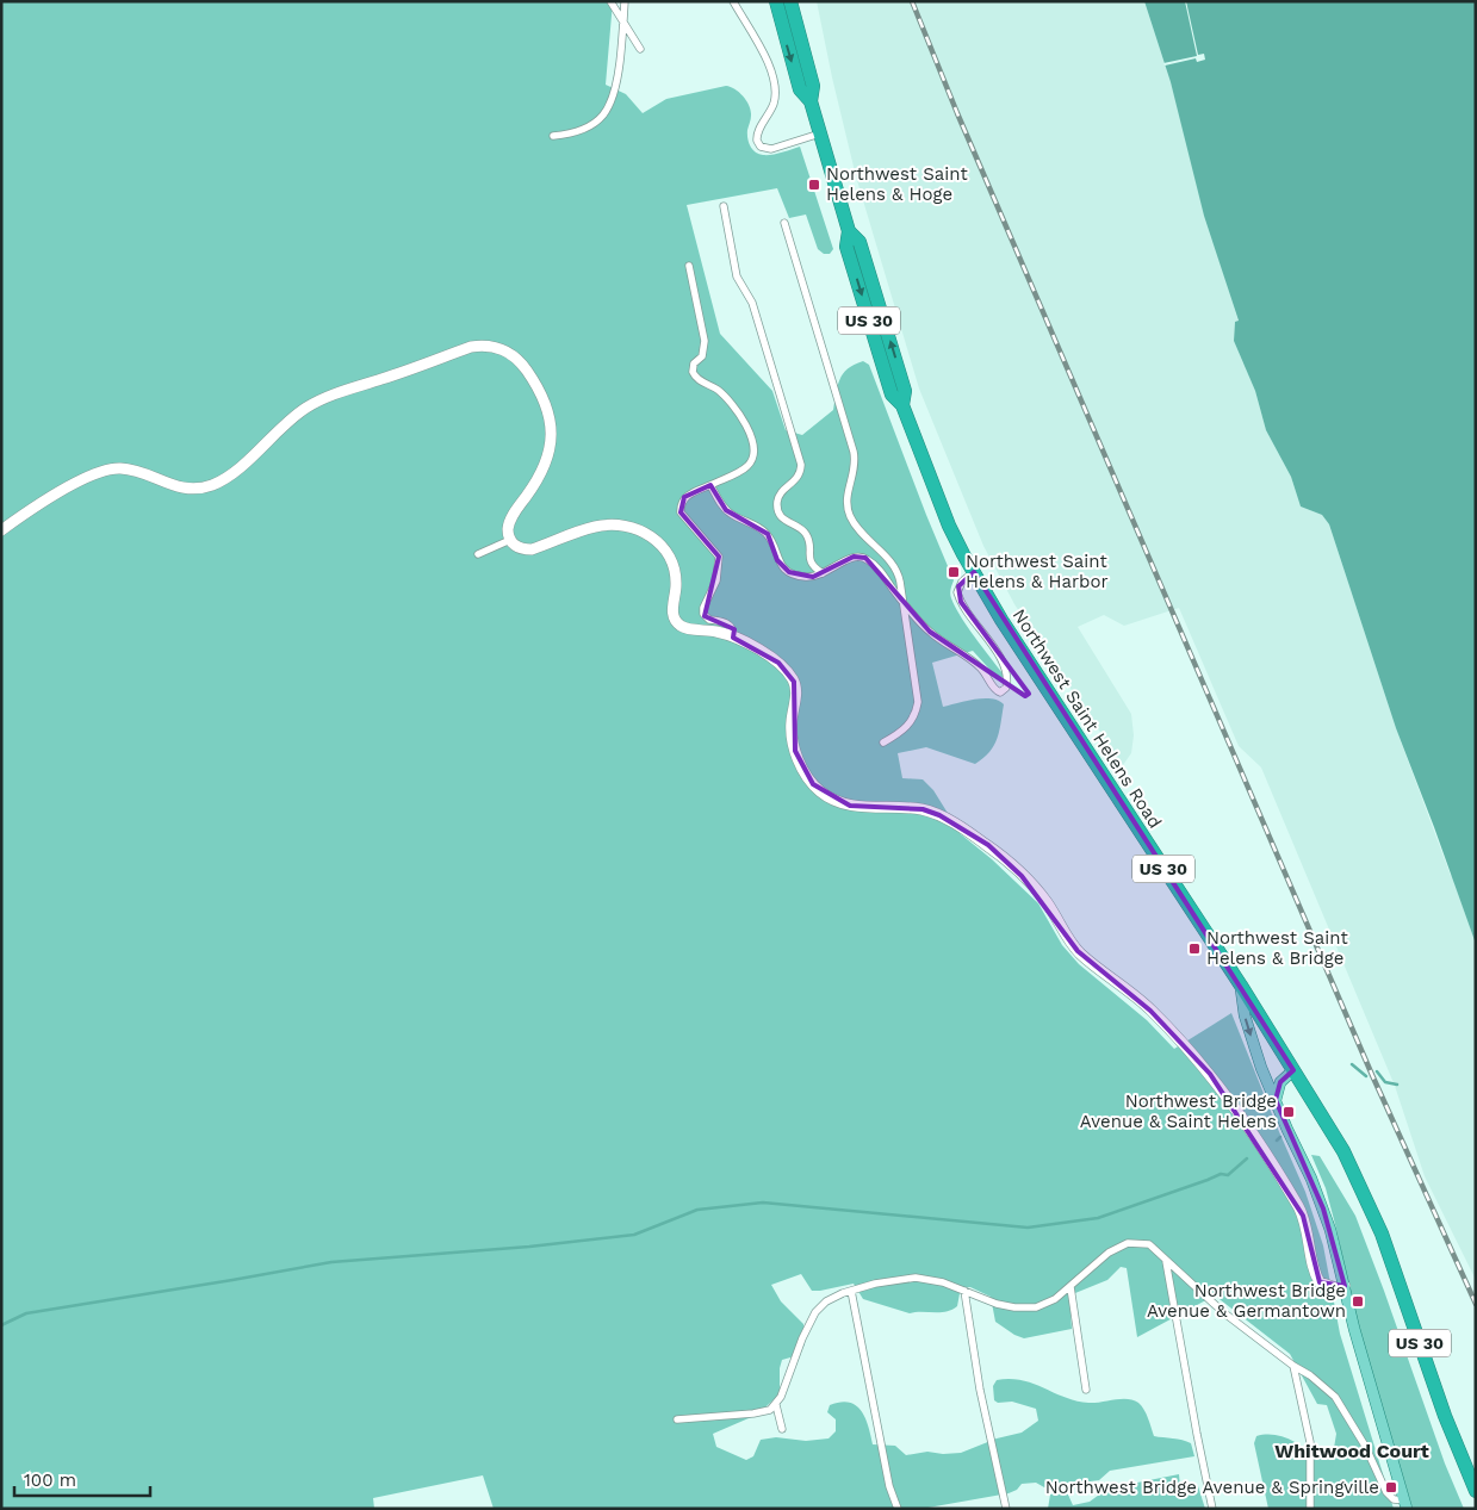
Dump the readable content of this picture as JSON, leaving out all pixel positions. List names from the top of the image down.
{
  "streets": {
    "highway": ["US 30", "Northwest Saint Helens Road"]
  },
  "districts": ["Whitwood Court"],
  "places": {
    "transit": [
      "Northwest Saint Helens & Hoge",
      "Northwest Saint Helens & Harbor",
      "Northwest Saint Helens & Bridge",
      "Northwest Bridge Avenue & Saint Helens",
      "Northwest Bridge Avenue & Germantown",
      "Northwest Bridge Avenue & Springville"
    ]
  },
  "scale_bar": "100 m"
}
